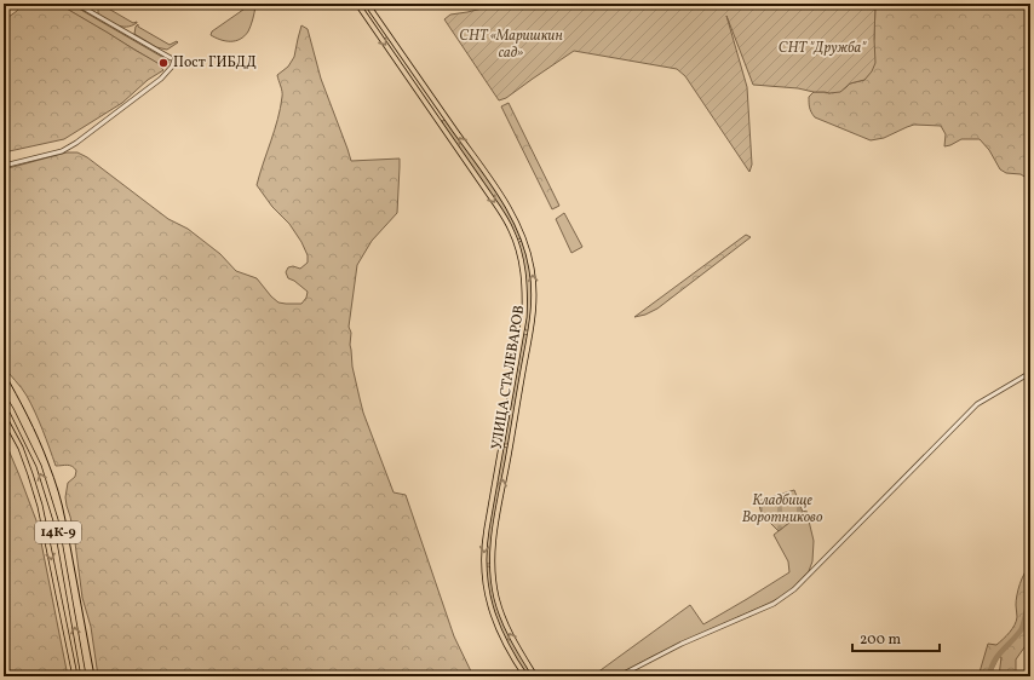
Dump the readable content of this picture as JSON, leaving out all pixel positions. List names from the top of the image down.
{
  "streets": {
    "main road": ["УЛИЦА СТАЛЕВАРОВ", "14К-9"]
  },
  "parks": ["СНТ «Маришкин сад»", "СНТ \"Дружба\"", "Кладбище Воротниково"],
  "places": ["Пост ГИБДД"],
  "scale_bar": "200 m"
}
